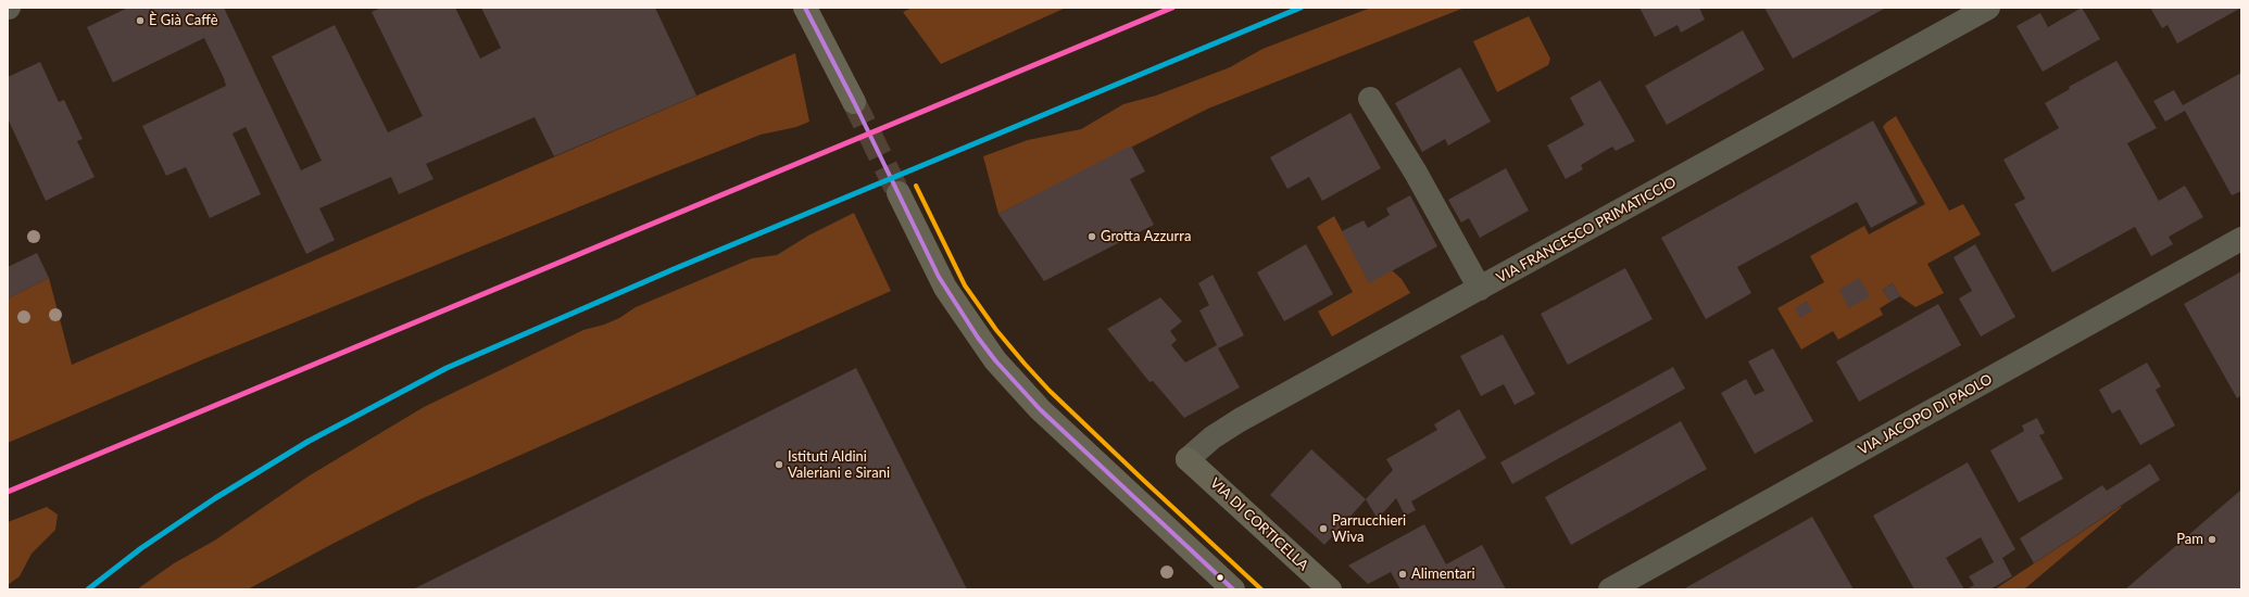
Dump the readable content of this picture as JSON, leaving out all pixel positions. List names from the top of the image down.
{
  "streets": {
    "main road": ["VIA DI CORTICELLA"],
    "street": ["VIA FRANCESCO PRIMATICCIO", "VIA JACOPO DI PAOLO"]
  },
  "crossings": [
    ["VIA FRANCESCO PRIMATICCIO", "VIA DI CORTICELLA"]
  ],
  "places": [
    "È Già Caffè",
    "Grotta Azzurra",
    "Istituti Aldini Valeriani e Sirani",
    "Parrucchieri Wiva",
    "Pam",
    "Alimentari"
  ]
}
